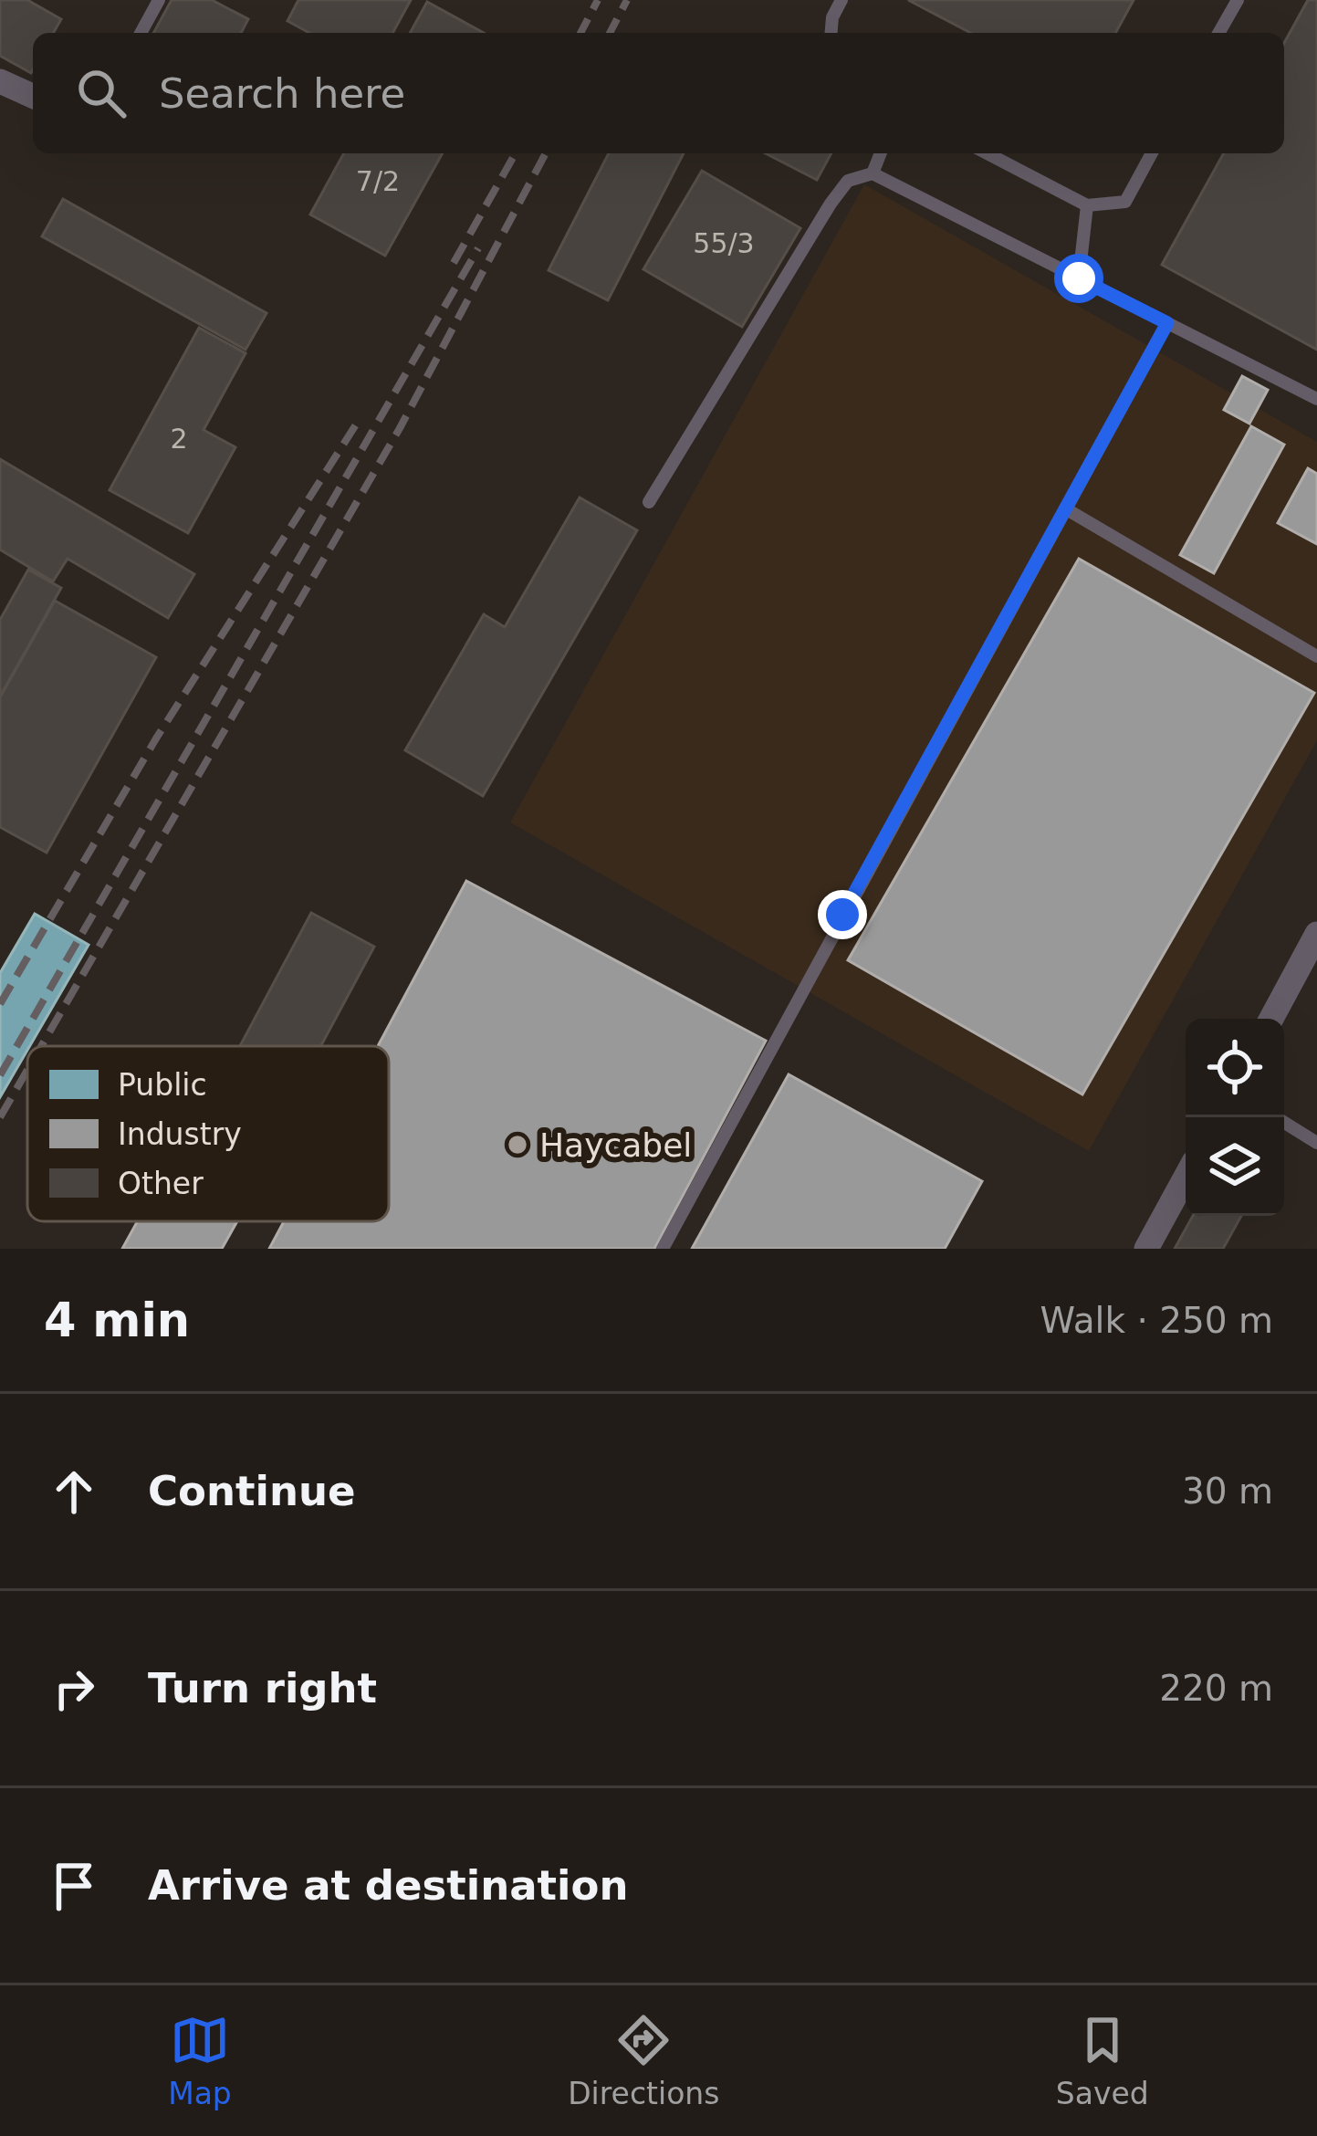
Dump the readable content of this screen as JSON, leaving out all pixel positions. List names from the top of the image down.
{
  "places": ["Haycabel"],
  "house_numbers": ["7/2", "55/3", "2"],
  "legend": ["Public", "Industry", "Other"],
  "page": {
    "search": "Search here",
    "heading": ["4 min", "Walk · 250 m"],
    "list": [
      ["Continue", "30 m"],
      ["Turn right", "220 m"],
      "Arrive at destination"
    ],
    "nav": ["Map", "Directions", "Saved"]
  }
}
